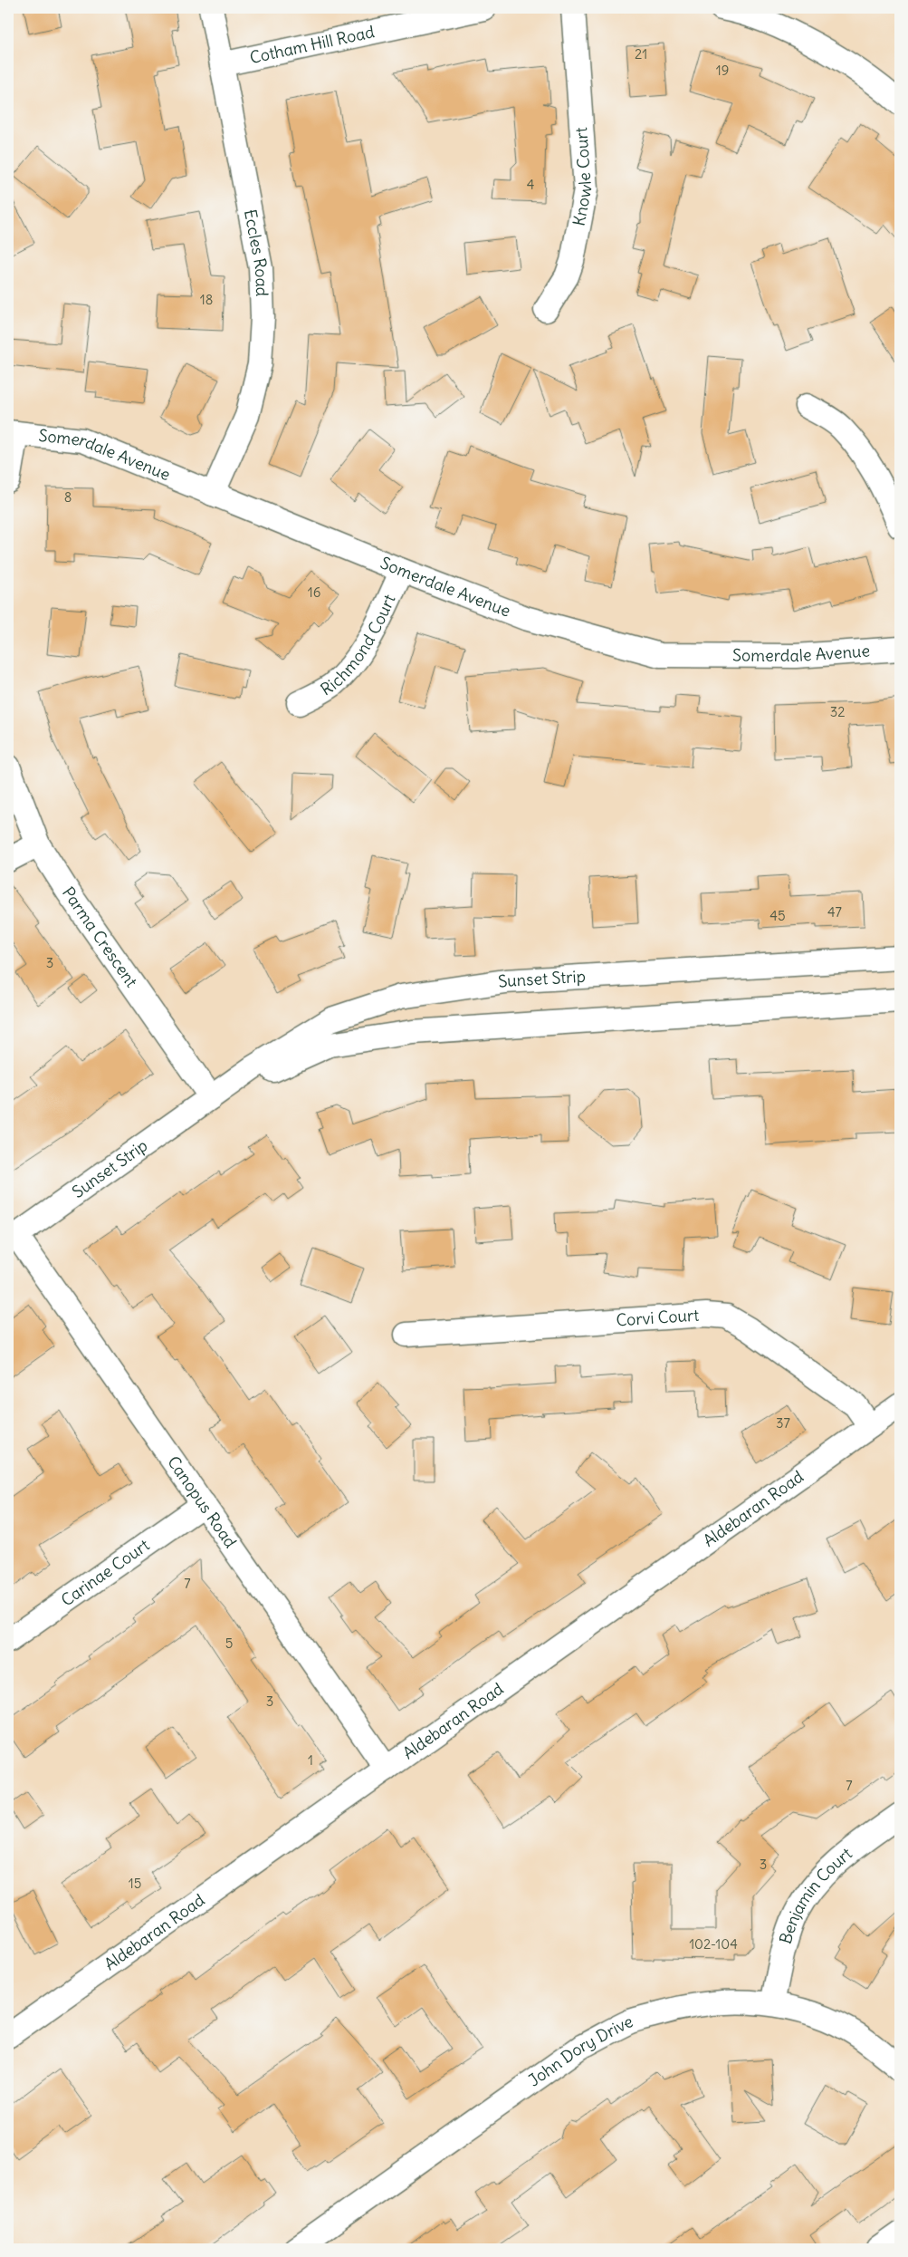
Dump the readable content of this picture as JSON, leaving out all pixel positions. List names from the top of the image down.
{
  "streets": {
    "street": [
      "Cotham Hill Road",
      "Knowle Court",
      "Eccles Road",
      "Somerdale Avenue",
      "Richmond Court",
      "Parma Crescent",
      "Sunset Strip",
      "Corvi Court",
      "Canopus Road",
      "Aldebaran Road",
      "Carinae Court",
      "Benjamin Court",
      "John Dory Drive"
    ]
  },
  "crossings": [
    ["Cotham Hill Road", "Eccles Road"],
    ["Eccles Road", "Somerdale Avenue"],
    ["Somerdale Avenue", "Richmond Court"],
    ["Parma Crescent", "Sunset Strip"],
    ["Sunset Strip", "Canopus Road"],
    ["Corvi Court", "Aldebaran Road"],
    ["Canopus Road", "Aldebaran Road"],
    ["Canopus Road", "Carinae Court"],
    ["Benjamin Court", "John Dory Drive"]
  ],
  "house_numbers": [
    "21",
    "19",
    "4",
    "18",
    "8",
    "16",
    "32",
    "47",
    "45",
    "3",
    "37",
    "7",
    "5",
    "3",
    "1",
    "7",
    "3",
    "15",
    "102-104"
  ]
}
